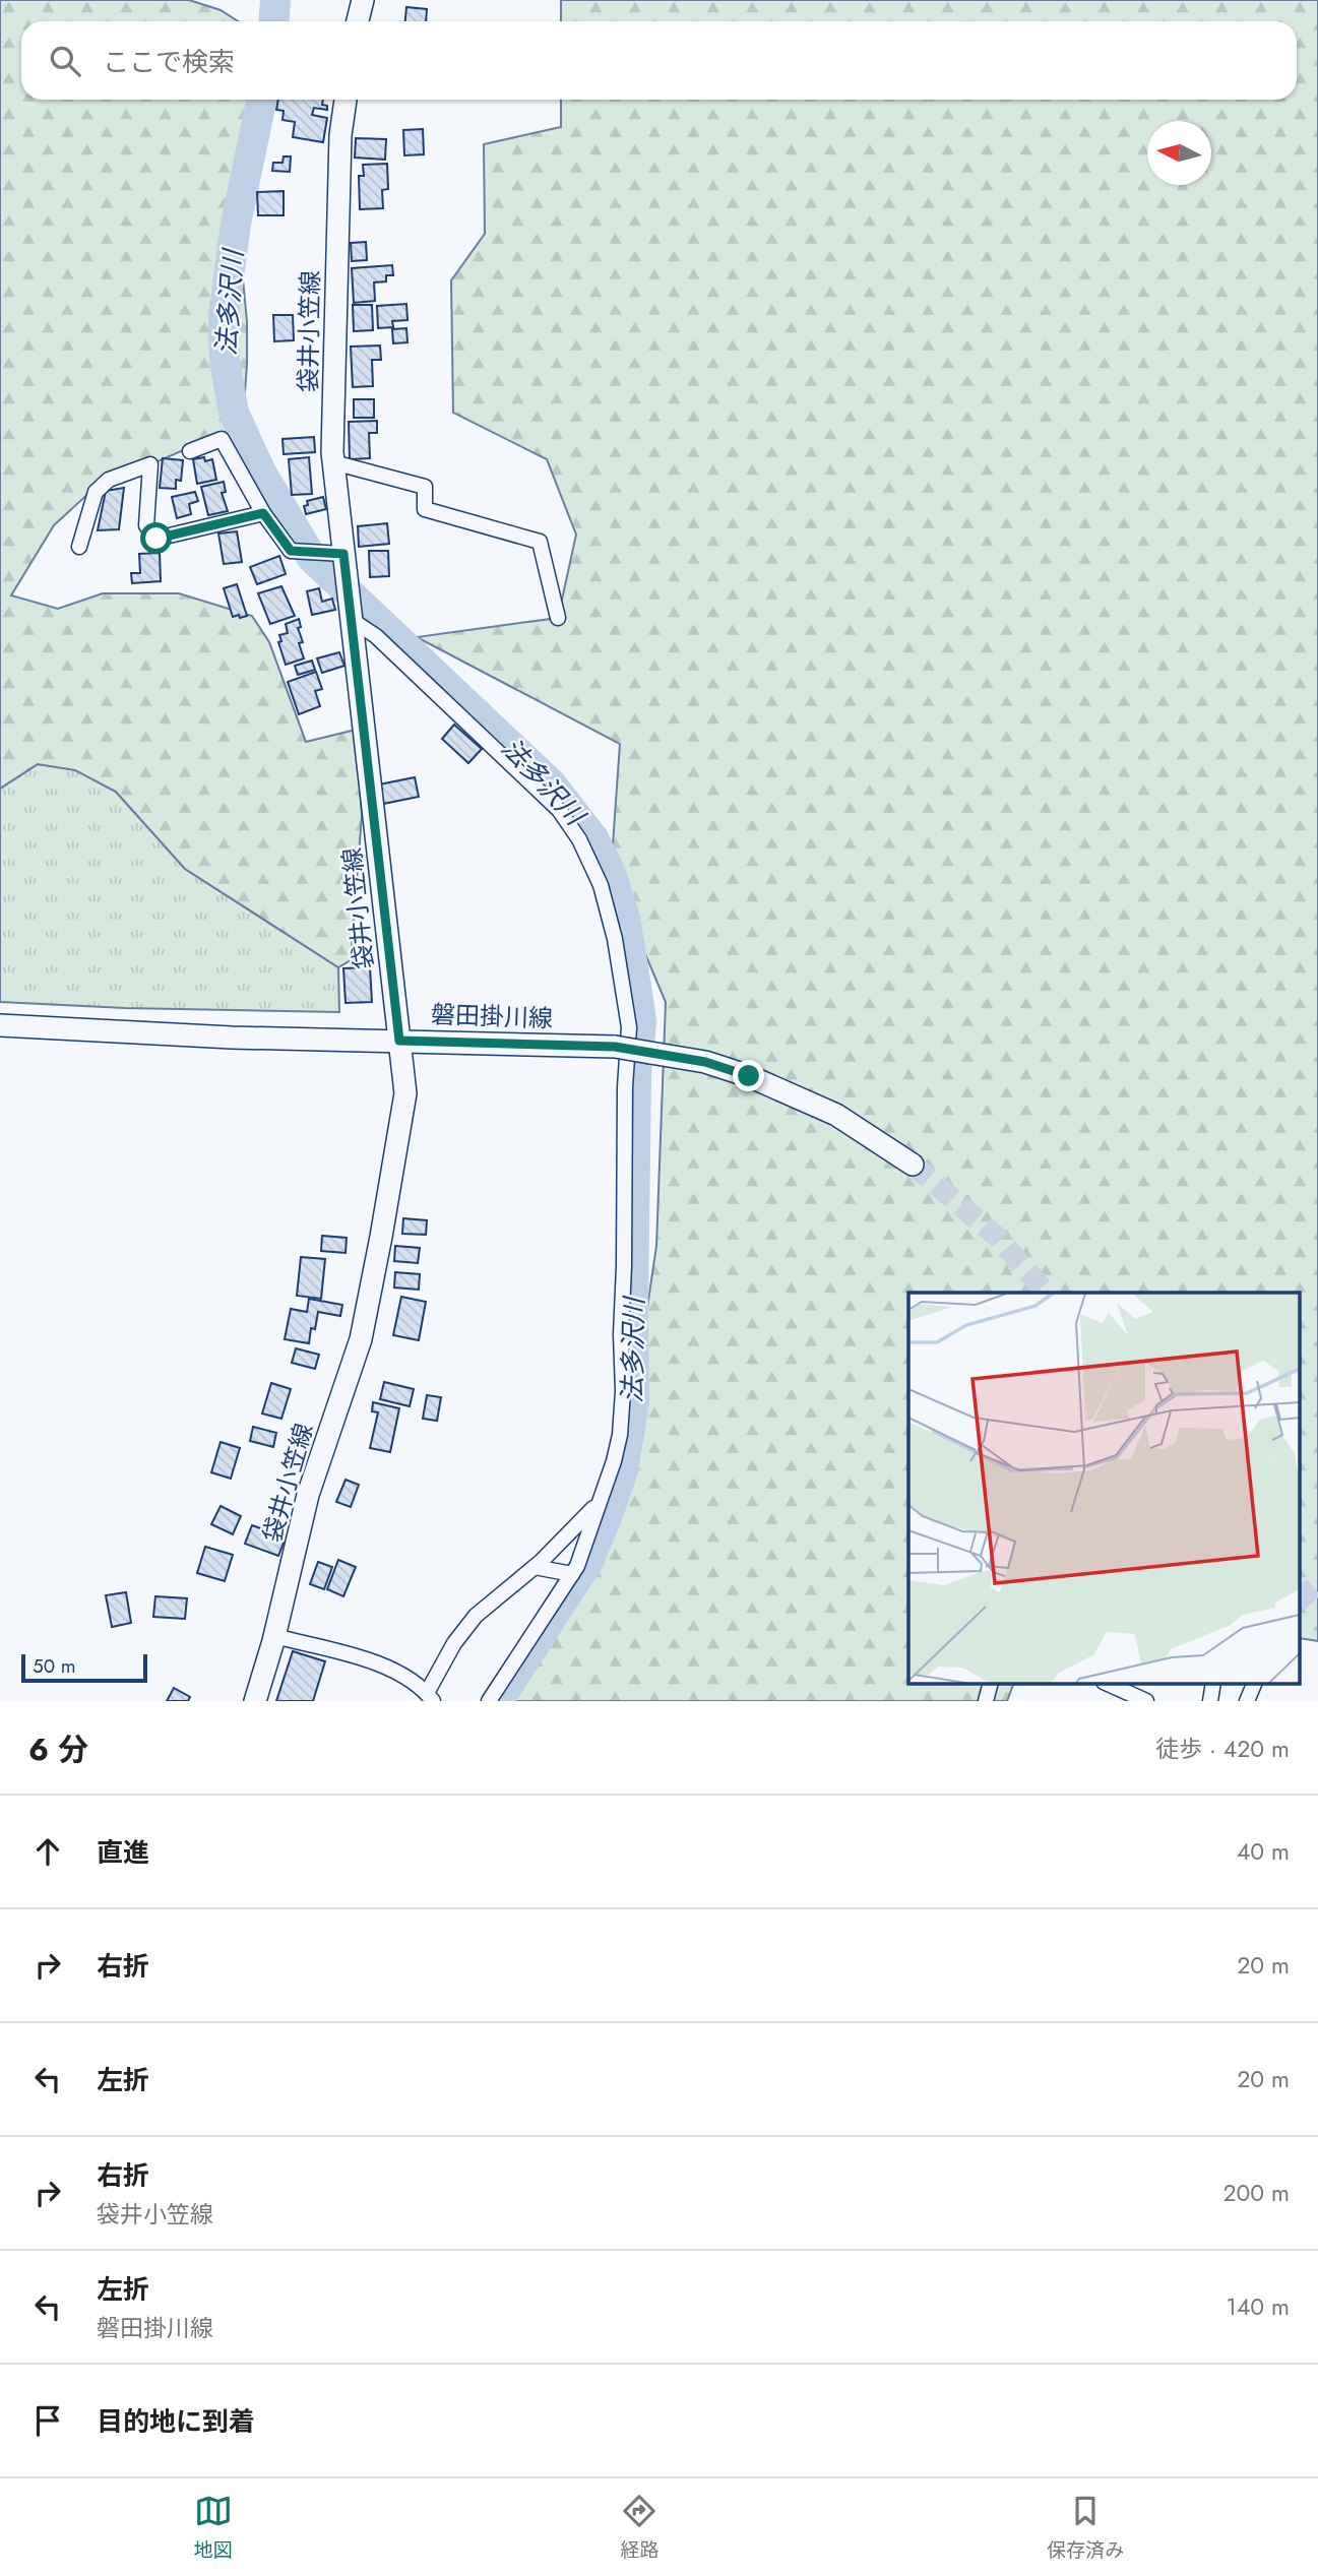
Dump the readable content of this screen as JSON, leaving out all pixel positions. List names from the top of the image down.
{
  "streets": {
    "main road": ["袋井小笠線", "磐田掛川線"]
  },
  "crossings": [
    ["袋井小笠線", "磐田掛川線"]
  ],
  "water": ["法多沢川"],
  "scale_bar": "50 m",
  "north": "left",
  "page": {
    "search": "ここで検索",
    "scale": "50 m",
    "heading": ["6 分", "徒歩 · 420 m"],
    "list": [
      ["直進", "40 m"],
      ["右折", "20 m"],
      ["左折", "20 m"],
      ["右折", "袋井小笠線", "200 m"],
      ["左折", "磐田掛川線", "140 m"],
      "目的地に到着"
    ],
    "nav": ["地図", "経路", "保存済み"]
  }
}
